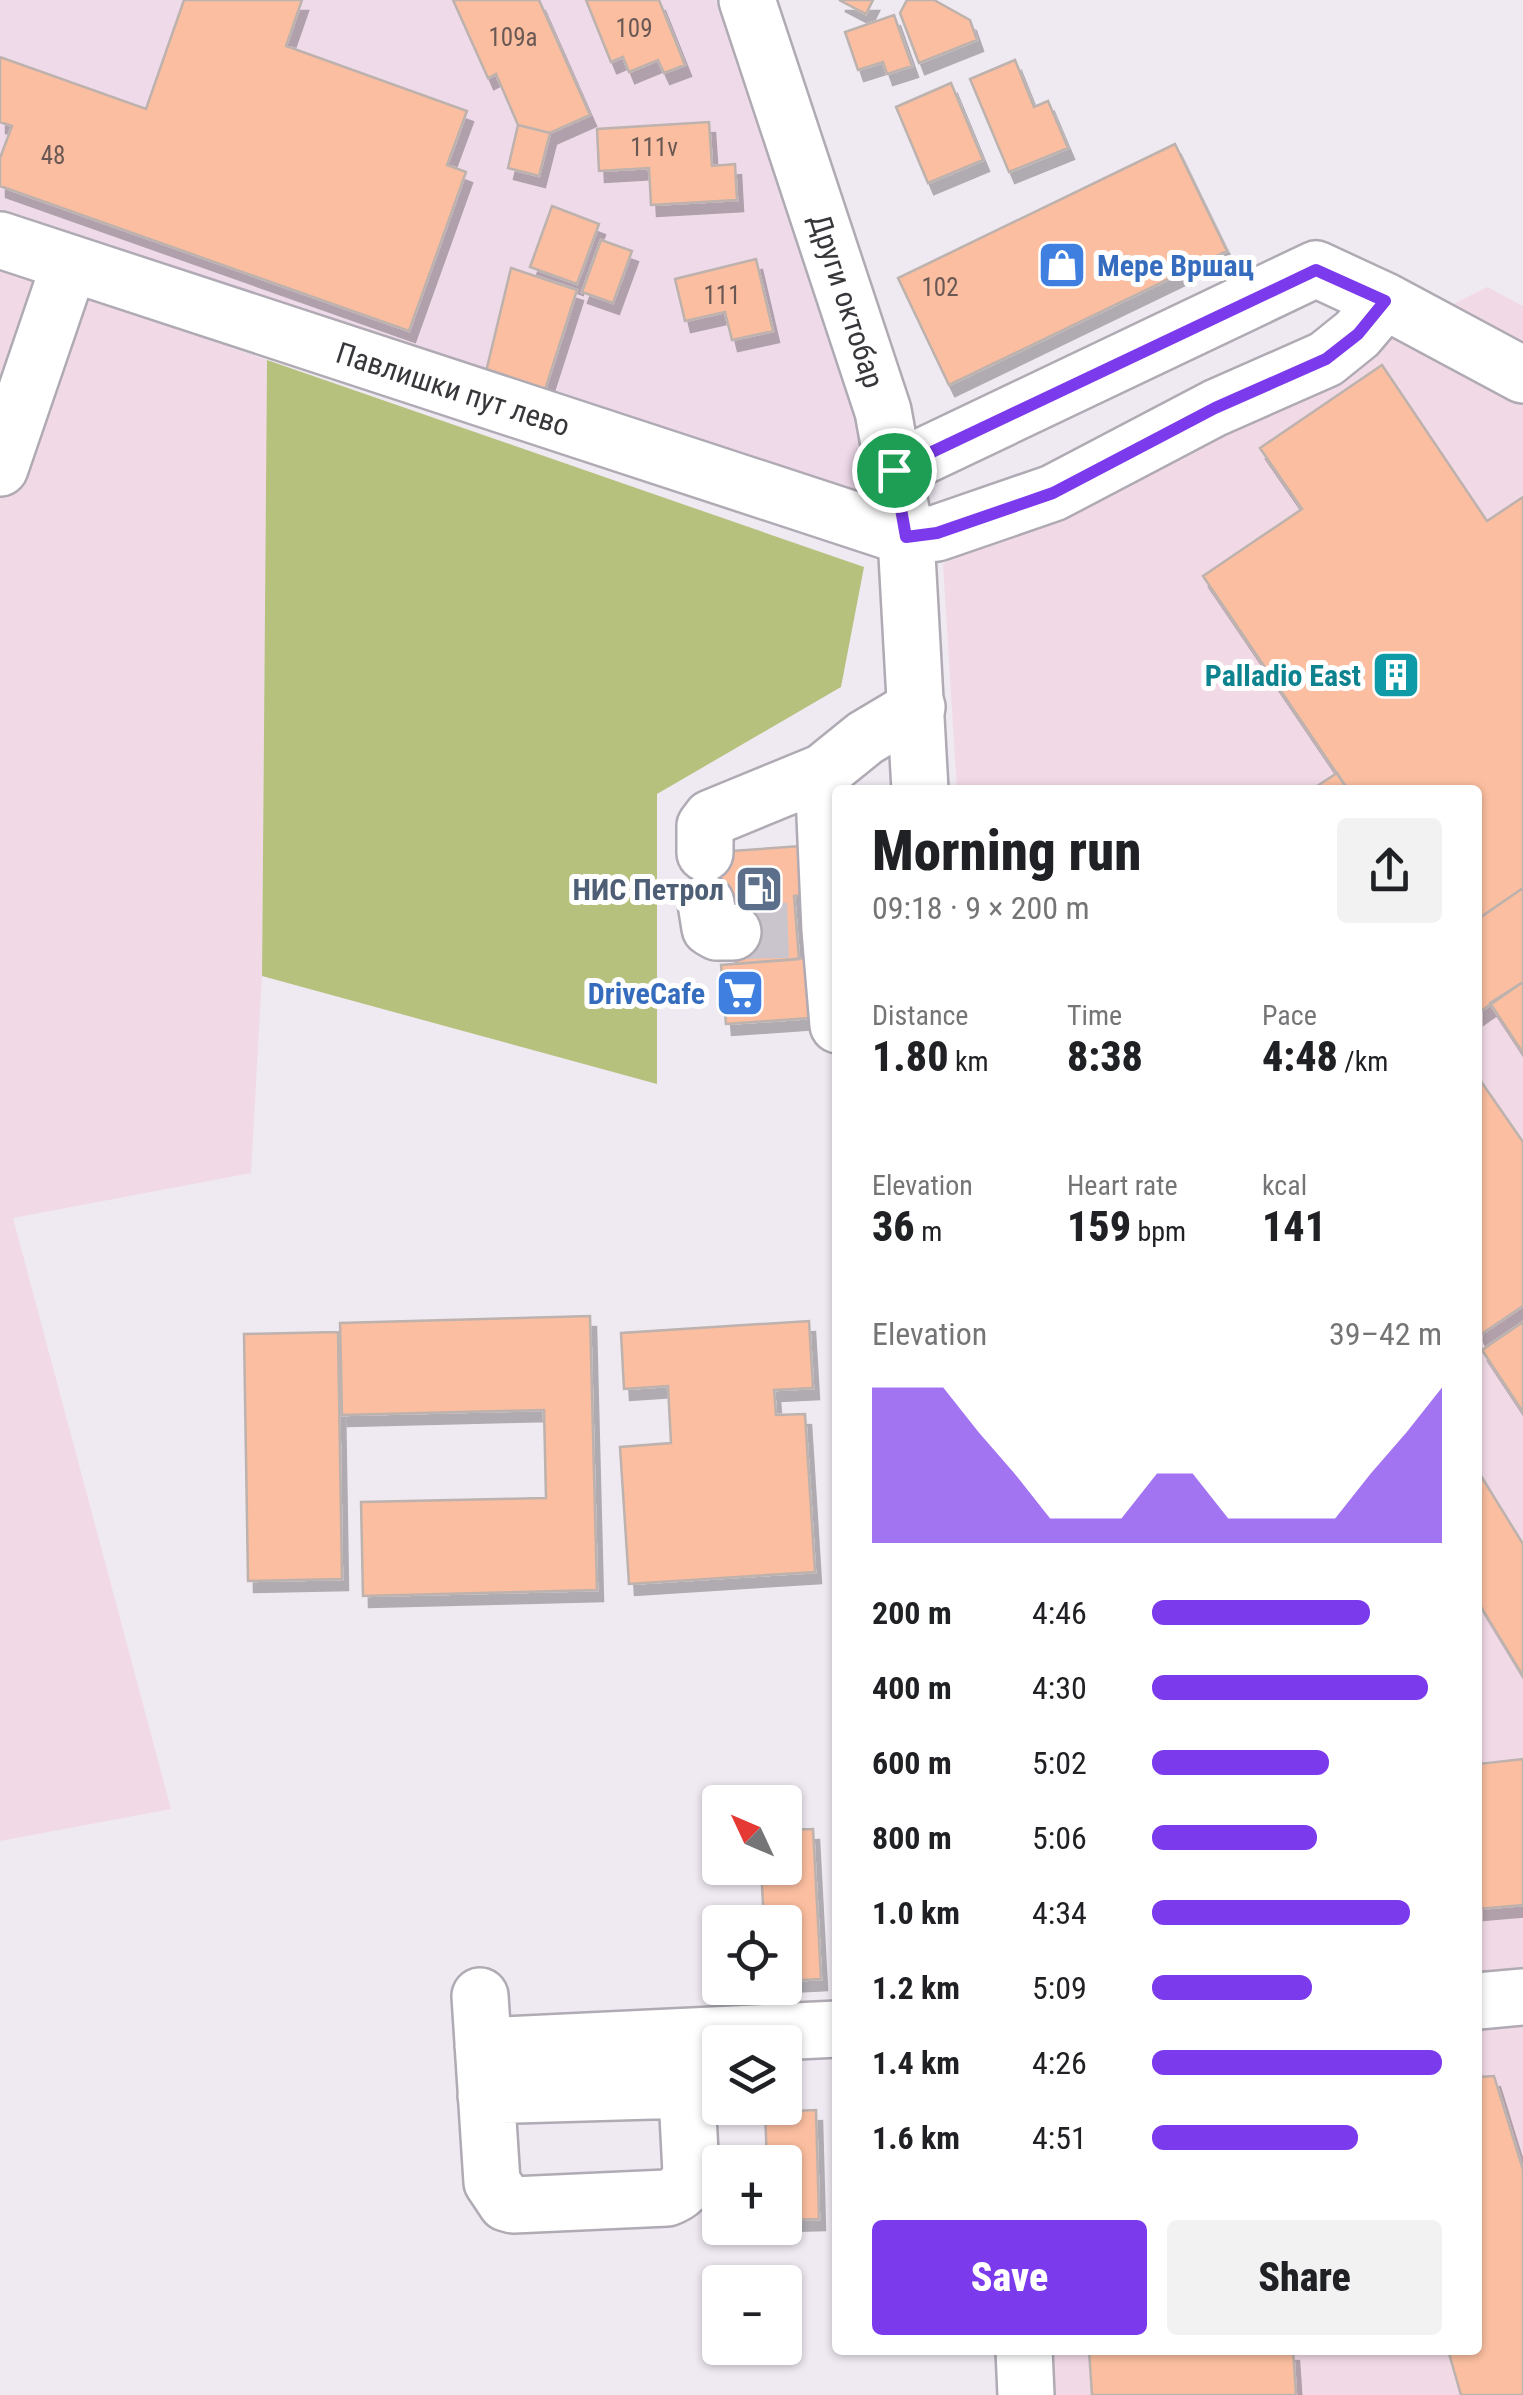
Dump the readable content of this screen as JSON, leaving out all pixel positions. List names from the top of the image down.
{
  "streets": {
    "street": ["Други октобар", "Павлишки пут лево"]
  },
  "crossings": [
    ["Други октобар", "Павлишки пут лево"]
  ],
  "places": {
    "shop": ["Мере Вршац"],
    "building": ["Palladio East"],
    "fuel station": ["НИС Петрол"],
    "supermarket": ["DriveCafe"]
  },
  "house_numbers": [
    "109",
    "109a",
    "111v",
    "48",
    "102",
    "111"
  ],
  "north": "top left",
  "page": {
    "heading": ["Morning run", "09:18 · 9 × 200 m"],
    "stats": [
      ["Distance", "1.80 km"],
      ["Time", "8:38"],
      ["Pace", "4:48 /km"],
      ["Elevation", "36 m"],
      ["Heart rate", "159 bpm"],
      ["kcal", "141"]
    ],
    "chart": ["Elevation", "39–42 m"],
    "list": [
      {
        "name": "200 m",
        "note": "4:46"
      },
      {
        "name": "400 m",
        "note": "4:30"
      },
      {
        "name": "600 m",
        "note": "5:02"
      },
      {
        "name": "800 m",
        "note": "5:06"
      },
      {
        "name": "1.0 km",
        "note": "4:34"
      },
      {
        "name": "1.2 km",
        "note": "5:09"
      },
      {
        "name": "1.4 km",
        "note": "4:26"
      },
      {
        "name": "1.6 km",
        "note": "4:51"
      }
    ],
    "map_buttons": ["+", "−"],
    "buttons": ["Save", "Share"]
  }
}
